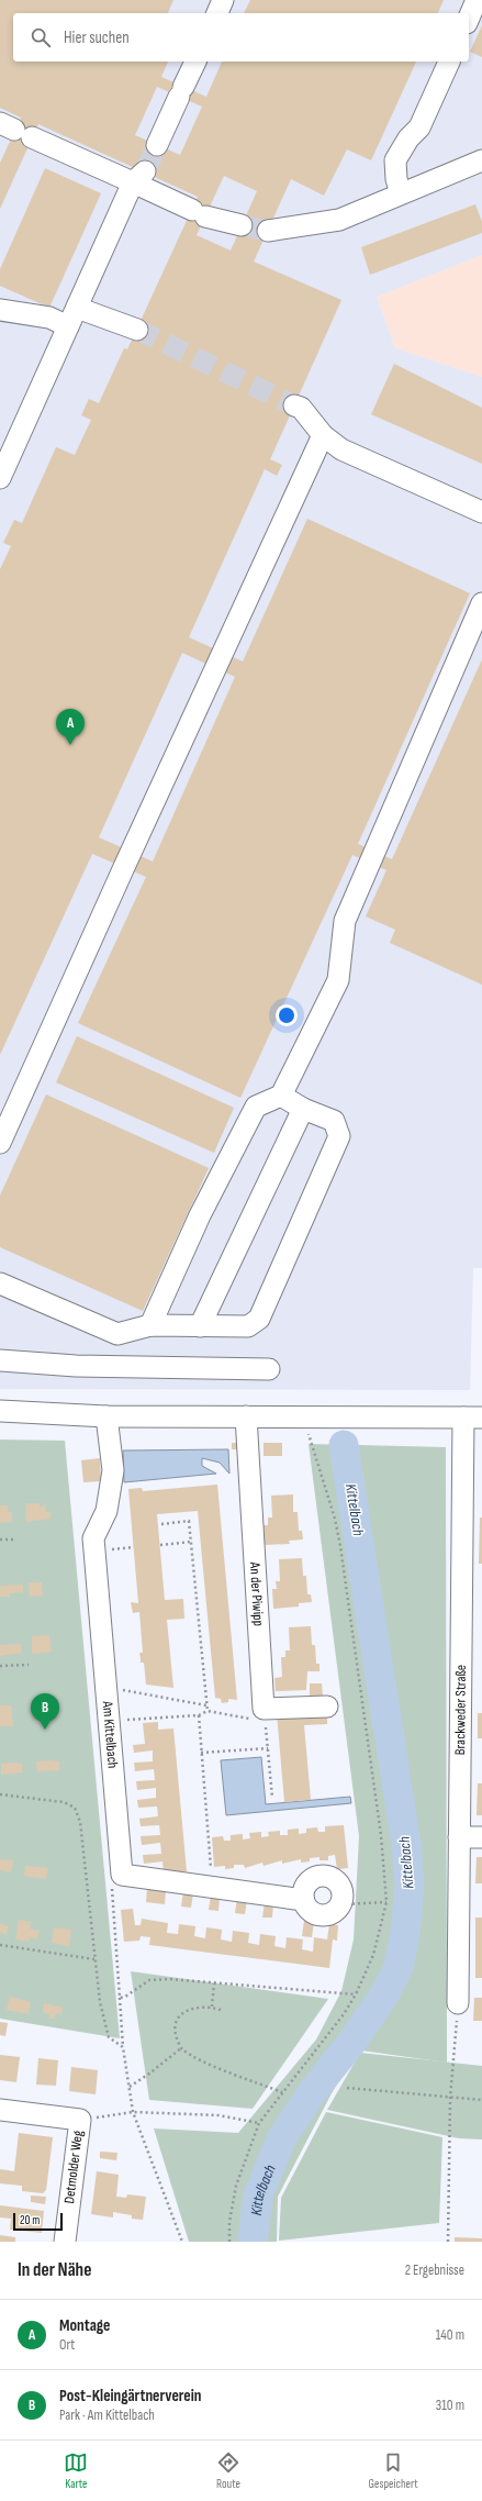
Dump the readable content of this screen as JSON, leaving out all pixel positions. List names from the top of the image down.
{
  "streets": {
    "street": [
      "An der Piwipp",
      "Brackweder Straße",
      "Am Kittelbach",
      "Detmolder Weg"
    ]
  },
  "water": ["Kittelbach"],
  "scale_bar": "20 m",
  "page": {
    "search": "Hier suchen",
    "pins": ["A", "B"],
    "scale": "20 m",
    "heading": ["In der Nähe", "2 Ergebnisse"],
    "list": [
      {
        "mark": "A",
        "name": "Montage",
        "note": "Ort",
        "value": "140 m"
      },
      {
        "mark": "B",
        "name": "Post-Kleingärtnerverein",
        "note": "Park · Am Kittelbach",
        "value": "310 m"
      }
    ],
    "nav": ["Karte", "Route", "Gespeichert"]
  }
}
